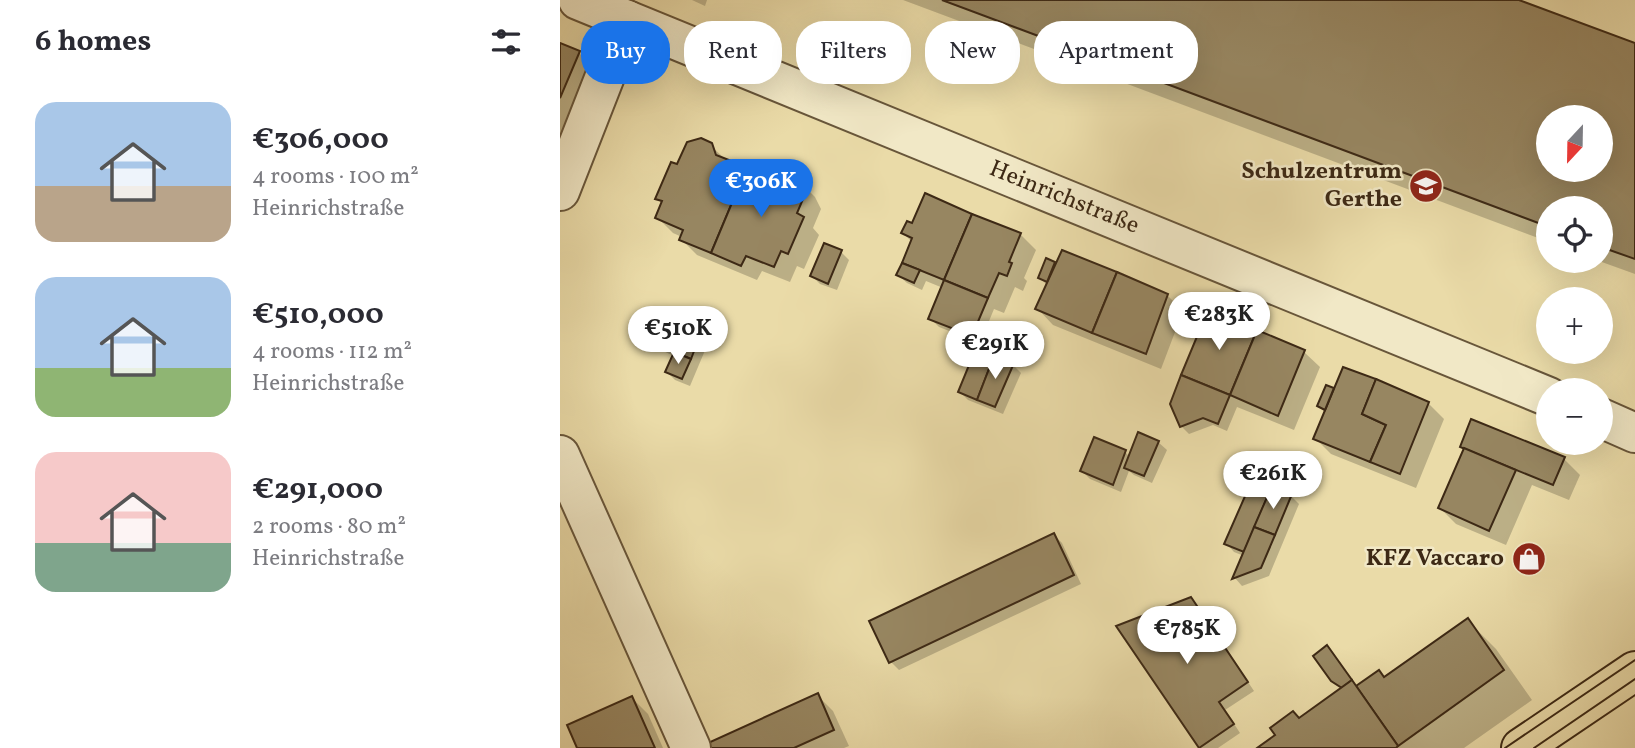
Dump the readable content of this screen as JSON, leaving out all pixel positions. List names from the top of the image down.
{
  "streets": {
    "street": ["Heinrichstraße"]
  },
  "places": {
    "school or university": ["Schulzentrum Gerthe"],
    "shop": ["KFZ Vaccaro"]
  },
  "north": "bottom",
  "page": {
    "heading": "6 homes",
    "chip": [
      "Buy",
      "Rent",
      "Filters",
      "New",
      "Apartment"
    ],
    "list": [
      {
        "name": "€306,000",
        "note": "4 rooms · 100 m² · Heinrichstraße"
      },
      {
        "name": "€510,000",
        "note": "4 rooms · 112 m² · Heinrichstraße"
      },
      {
        "name": "€291,000",
        "note": "2 rooms · 80 m² · Heinrichstraße"
      }
    ],
    "map_buttons": ["+", "−"],
    "price": [
      "€306K",
      "€283K",
      "€510K",
      "€291K",
      "€261K",
      "€785K"
    ]
  }
}
